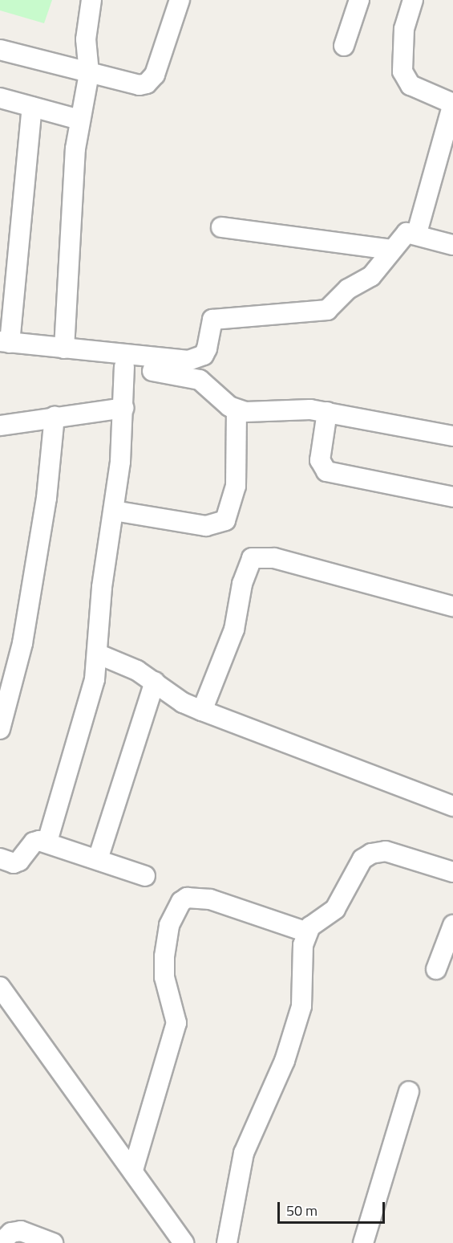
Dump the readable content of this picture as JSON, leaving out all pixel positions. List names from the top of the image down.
{
  "scale_bar": "50 m"
}
